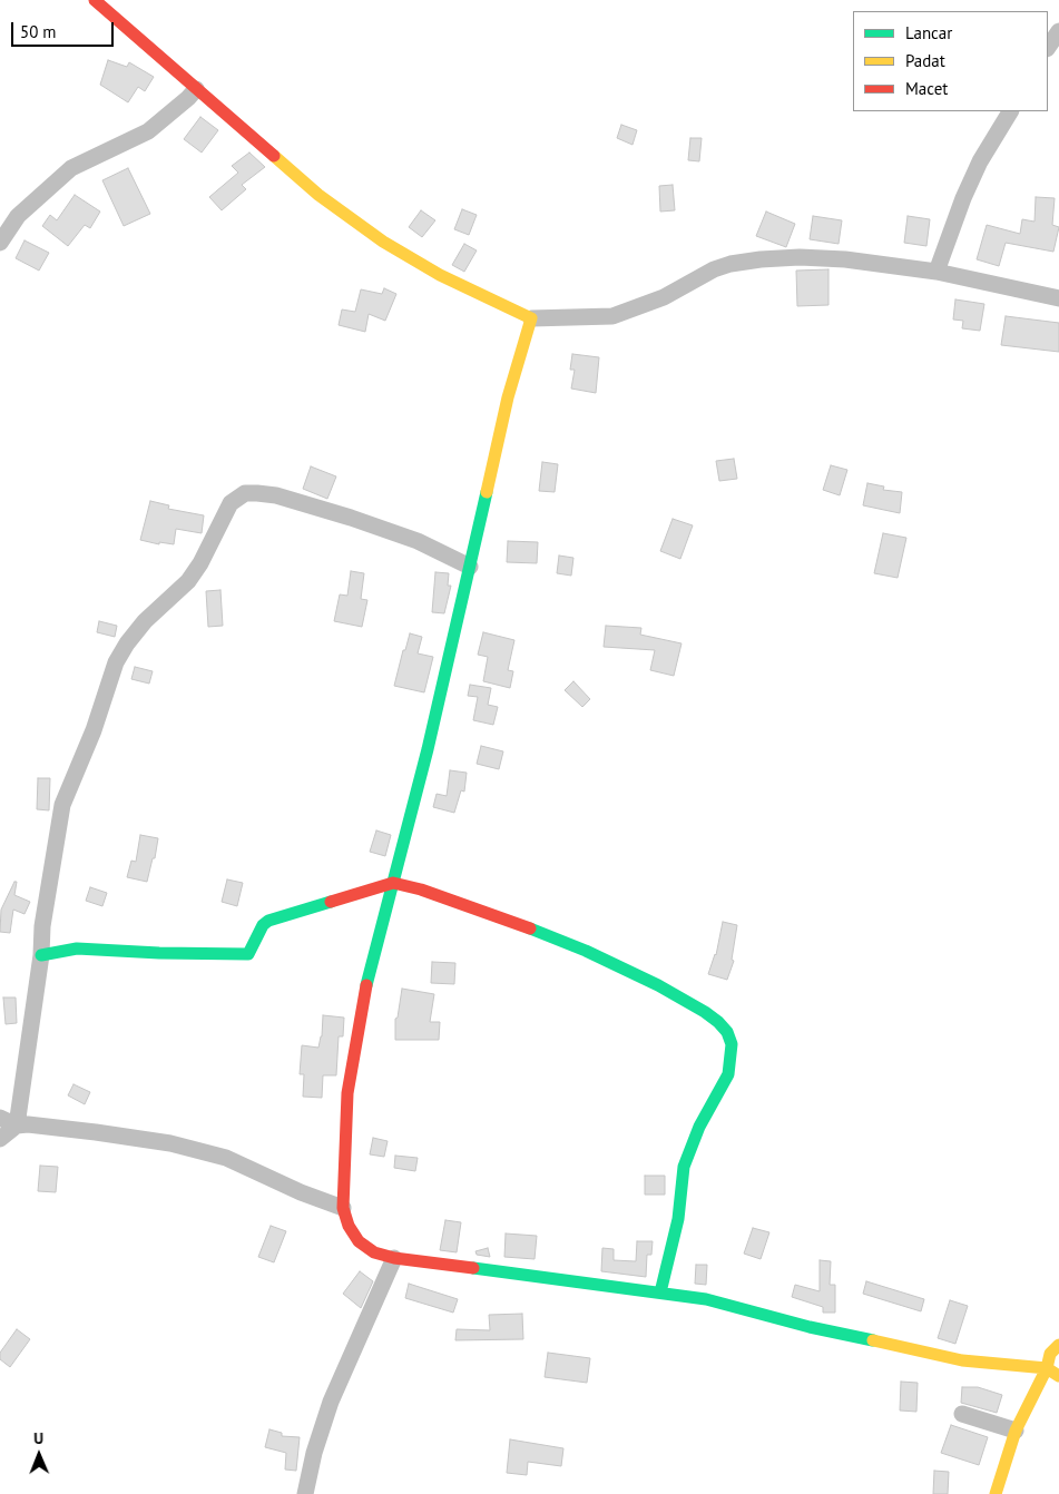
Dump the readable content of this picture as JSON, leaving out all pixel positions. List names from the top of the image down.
{
  "legend": ["Lancar", "Padat", "Macet"],
  "scale_bar": "50 m",
  "north": "top"
}
